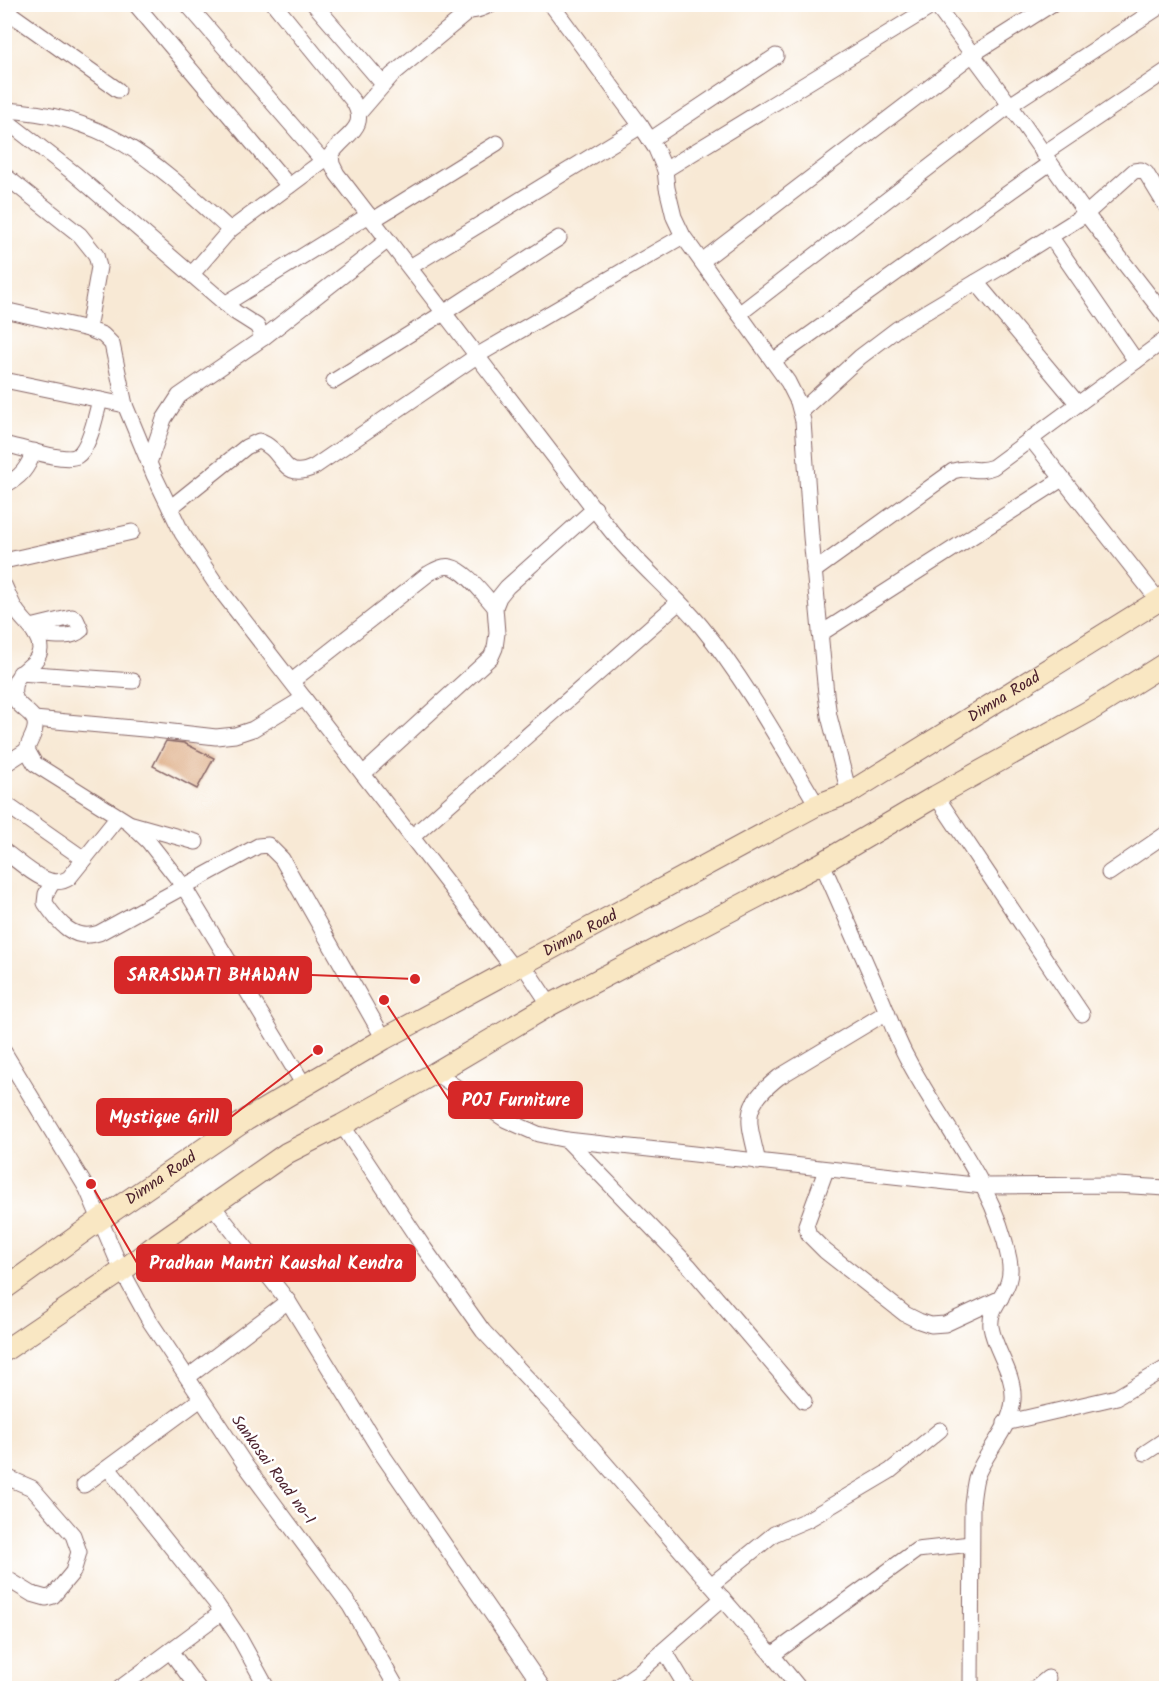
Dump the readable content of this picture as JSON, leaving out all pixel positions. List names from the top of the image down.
{
  "streets": {
    "street": ["Dimna Road", "Sankosai Road no-1"]
  },
  "crossings": [
    ["Dimna Road", "Sankosai Road no-1"]
  ],
  "places": [
    "SARASWATI BHAWAN",
    "POJ Furniture",
    "Mystique Grill",
    "Pradhan Mantri Kaushal Kendra"
  ]
}
